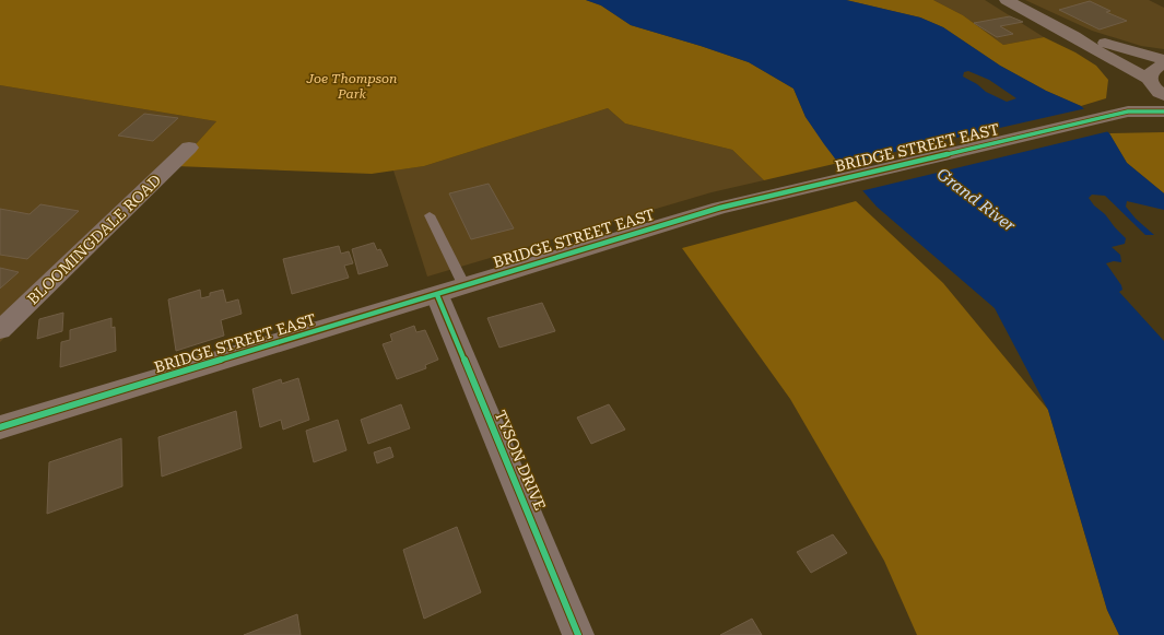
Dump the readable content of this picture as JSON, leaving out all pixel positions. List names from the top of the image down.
{
  "streets": {
    "main road": ["BRIDGE STREET EAST"],
    "street": ["BLOOMINGDALE ROAD", "TYSON DRIVE"]
  },
  "crossings": [
    ["BRIDGE STREET EAST", "TYSON DRIVE"]
  ],
  "water": ["Grand River"],
  "parks": ["Joe Thompson Park"]
}
